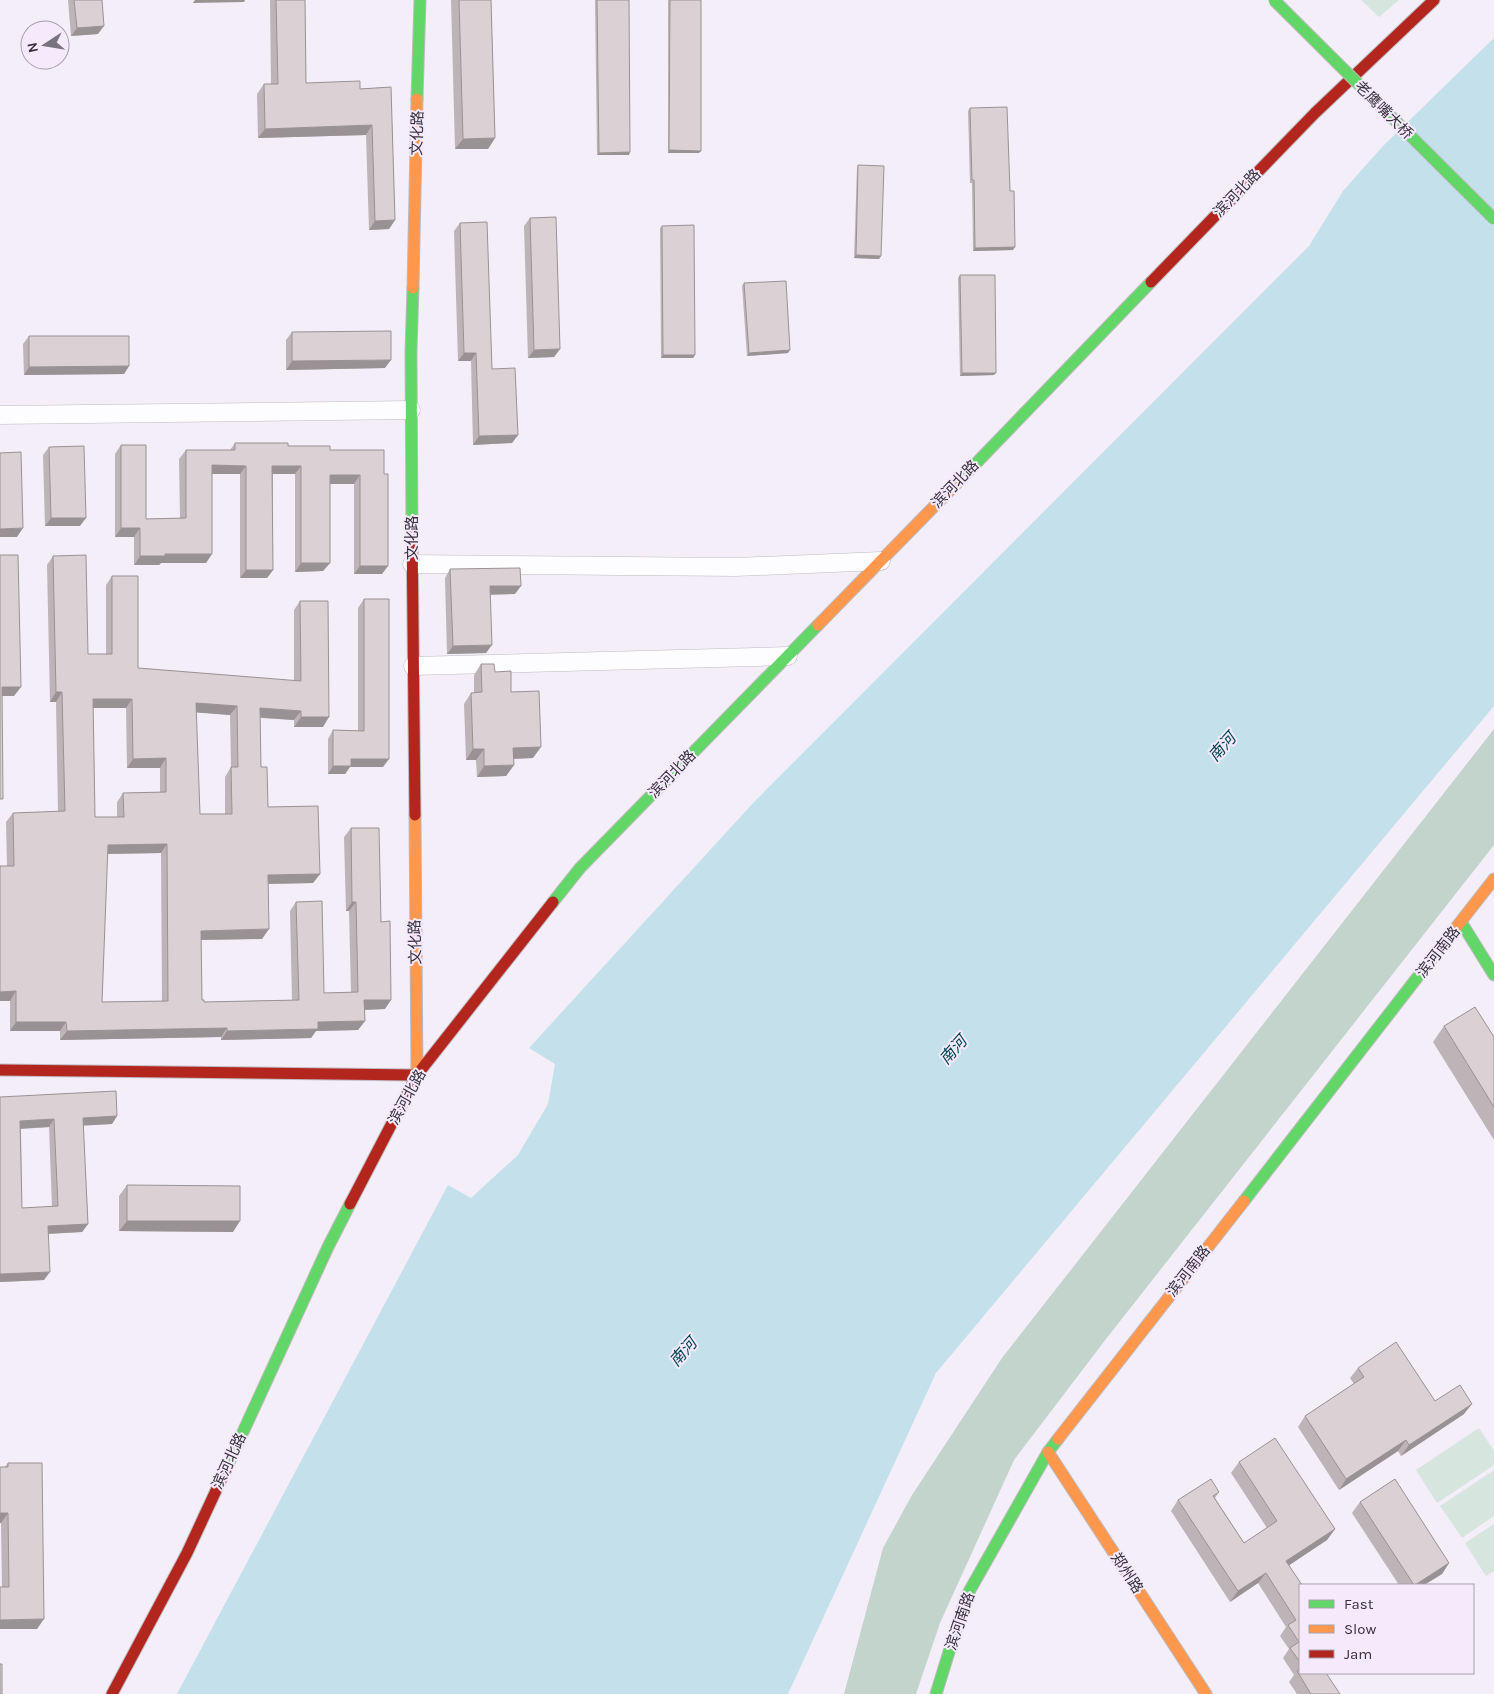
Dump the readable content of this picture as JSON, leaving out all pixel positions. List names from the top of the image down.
{
  "streets": {
    "street": [
      "老鹰嘴大桥",
      "文化路",
      "滨河北路",
      "滨河南路",
      "郑州路"
    ]
  },
  "crossings": [
    ["文化路", "滨河北路"],
    ["滨河南路", "郑州路"]
  ],
  "water": ["南河"],
  "legend": ["Fast", "Slow", "Jam"],
  "north": "left"
}
